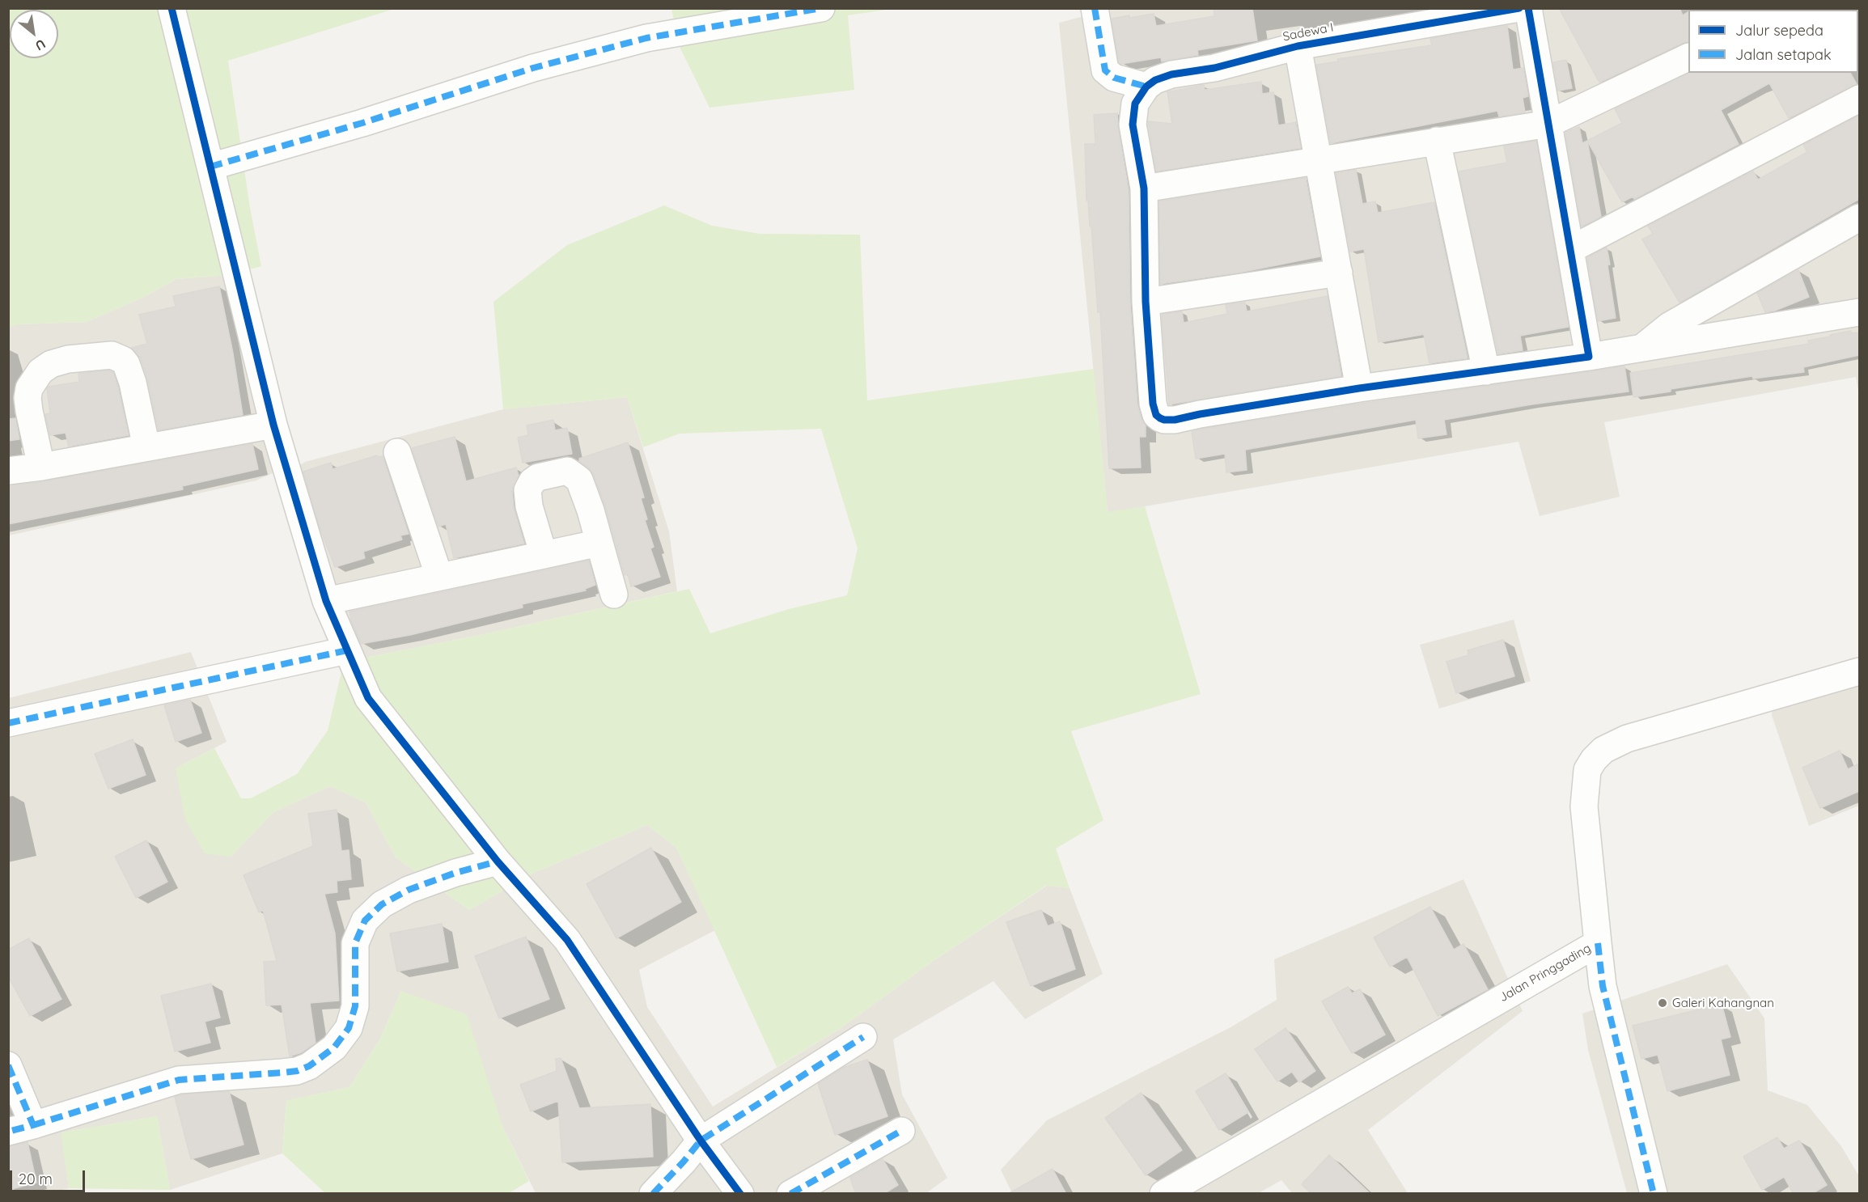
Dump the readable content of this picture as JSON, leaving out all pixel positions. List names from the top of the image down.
{
  "streets": {
    "street": ["Sadewa I", "Jalan Pringgading"]
  },
  "places": ["Galeri Kahangnan"],
  "legend": ["Jalur sepeda", "Jalan setapak"],
  "scale_bar": "20 m",
  "north": "bottom right"
}
